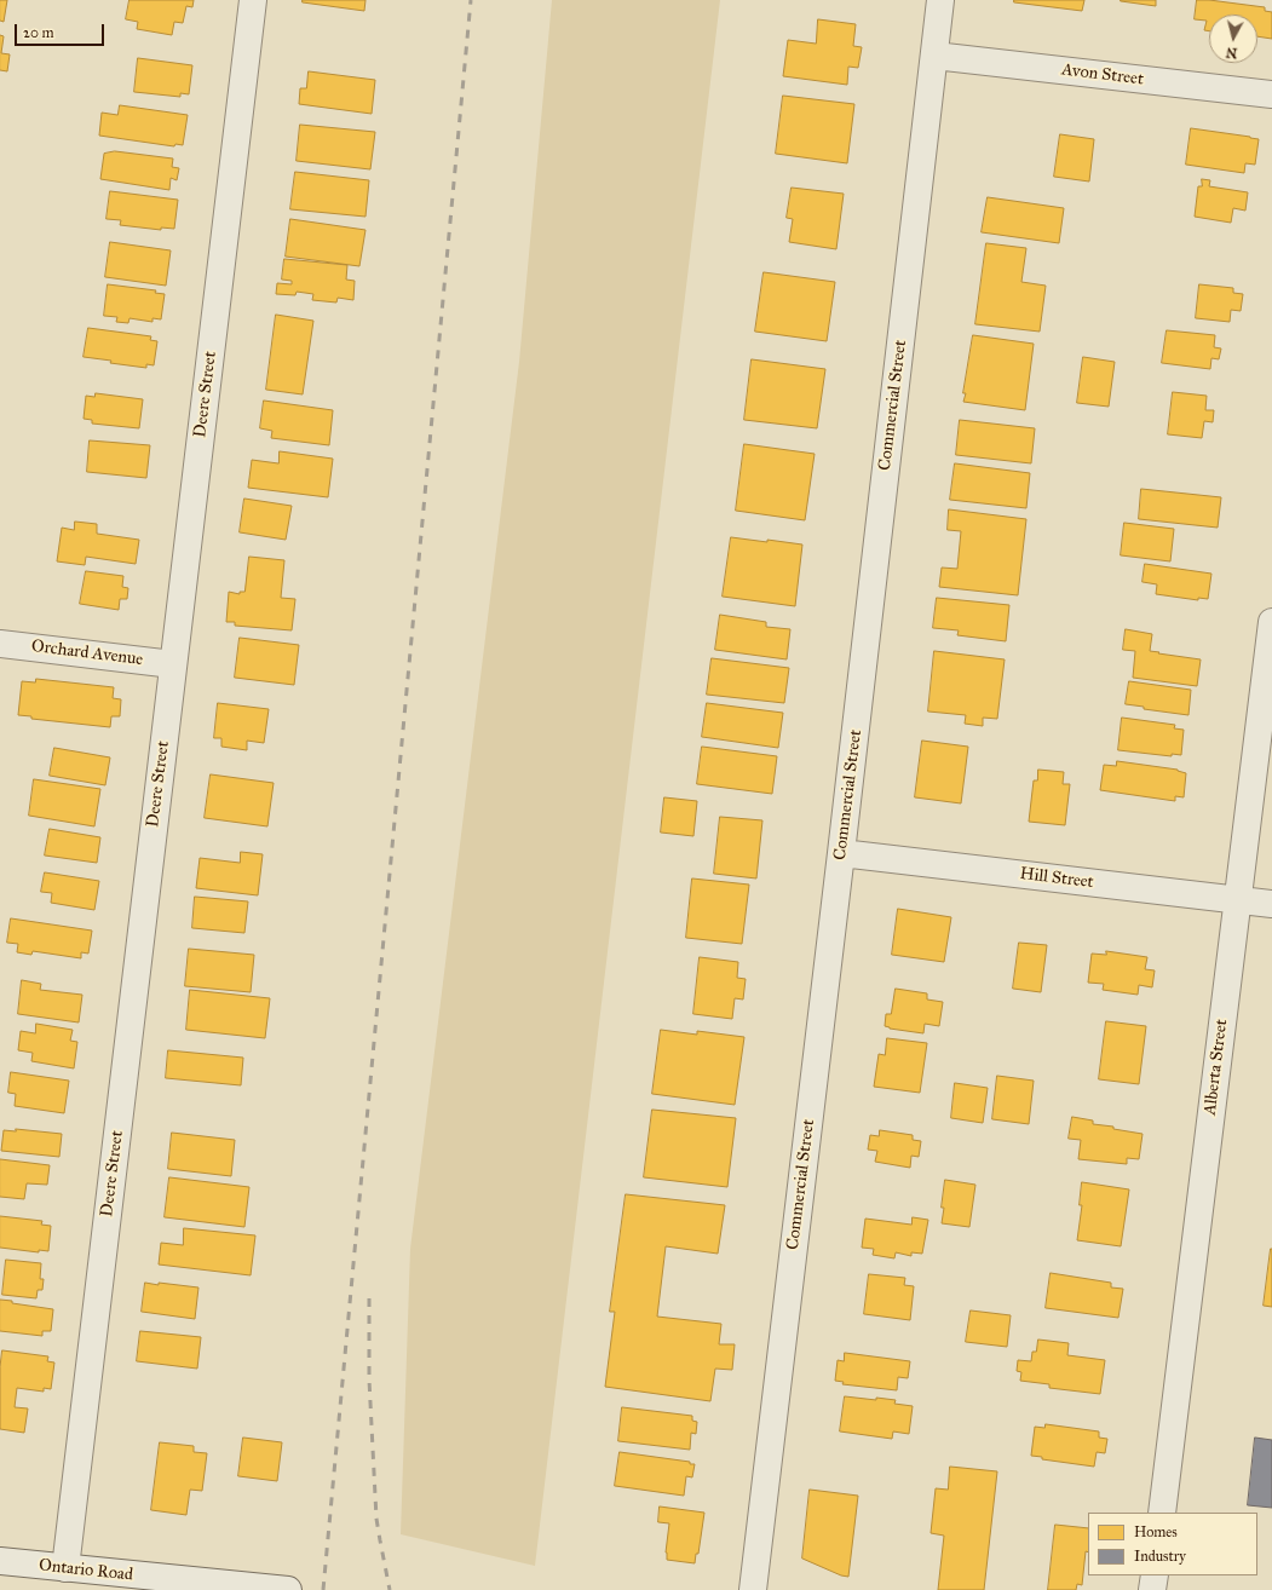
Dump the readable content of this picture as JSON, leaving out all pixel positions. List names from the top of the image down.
{
  "streets": {
    "street": [
      "Avon Street",
      "Deere Street",
      "Commercial Street",
      "Orchard Avenue",
      "Hill Street",
      "Alberta Street",
      "Ontario Road"
    ]
  },
  "crossings": [
    ["Avon Street", "Commercial Street"],
    ["Deere Street", "Orchard Avenue"],
    ["Deere Street", "Ontario Road"],
    ["Commercial Street", "Hill Street"],
    ["Hill Street", "Alberta Street"]
  ],
  "legend": ["Homes", "Industry"],
  "scale_bar": "20 m",
  "north": "bottom"
}
